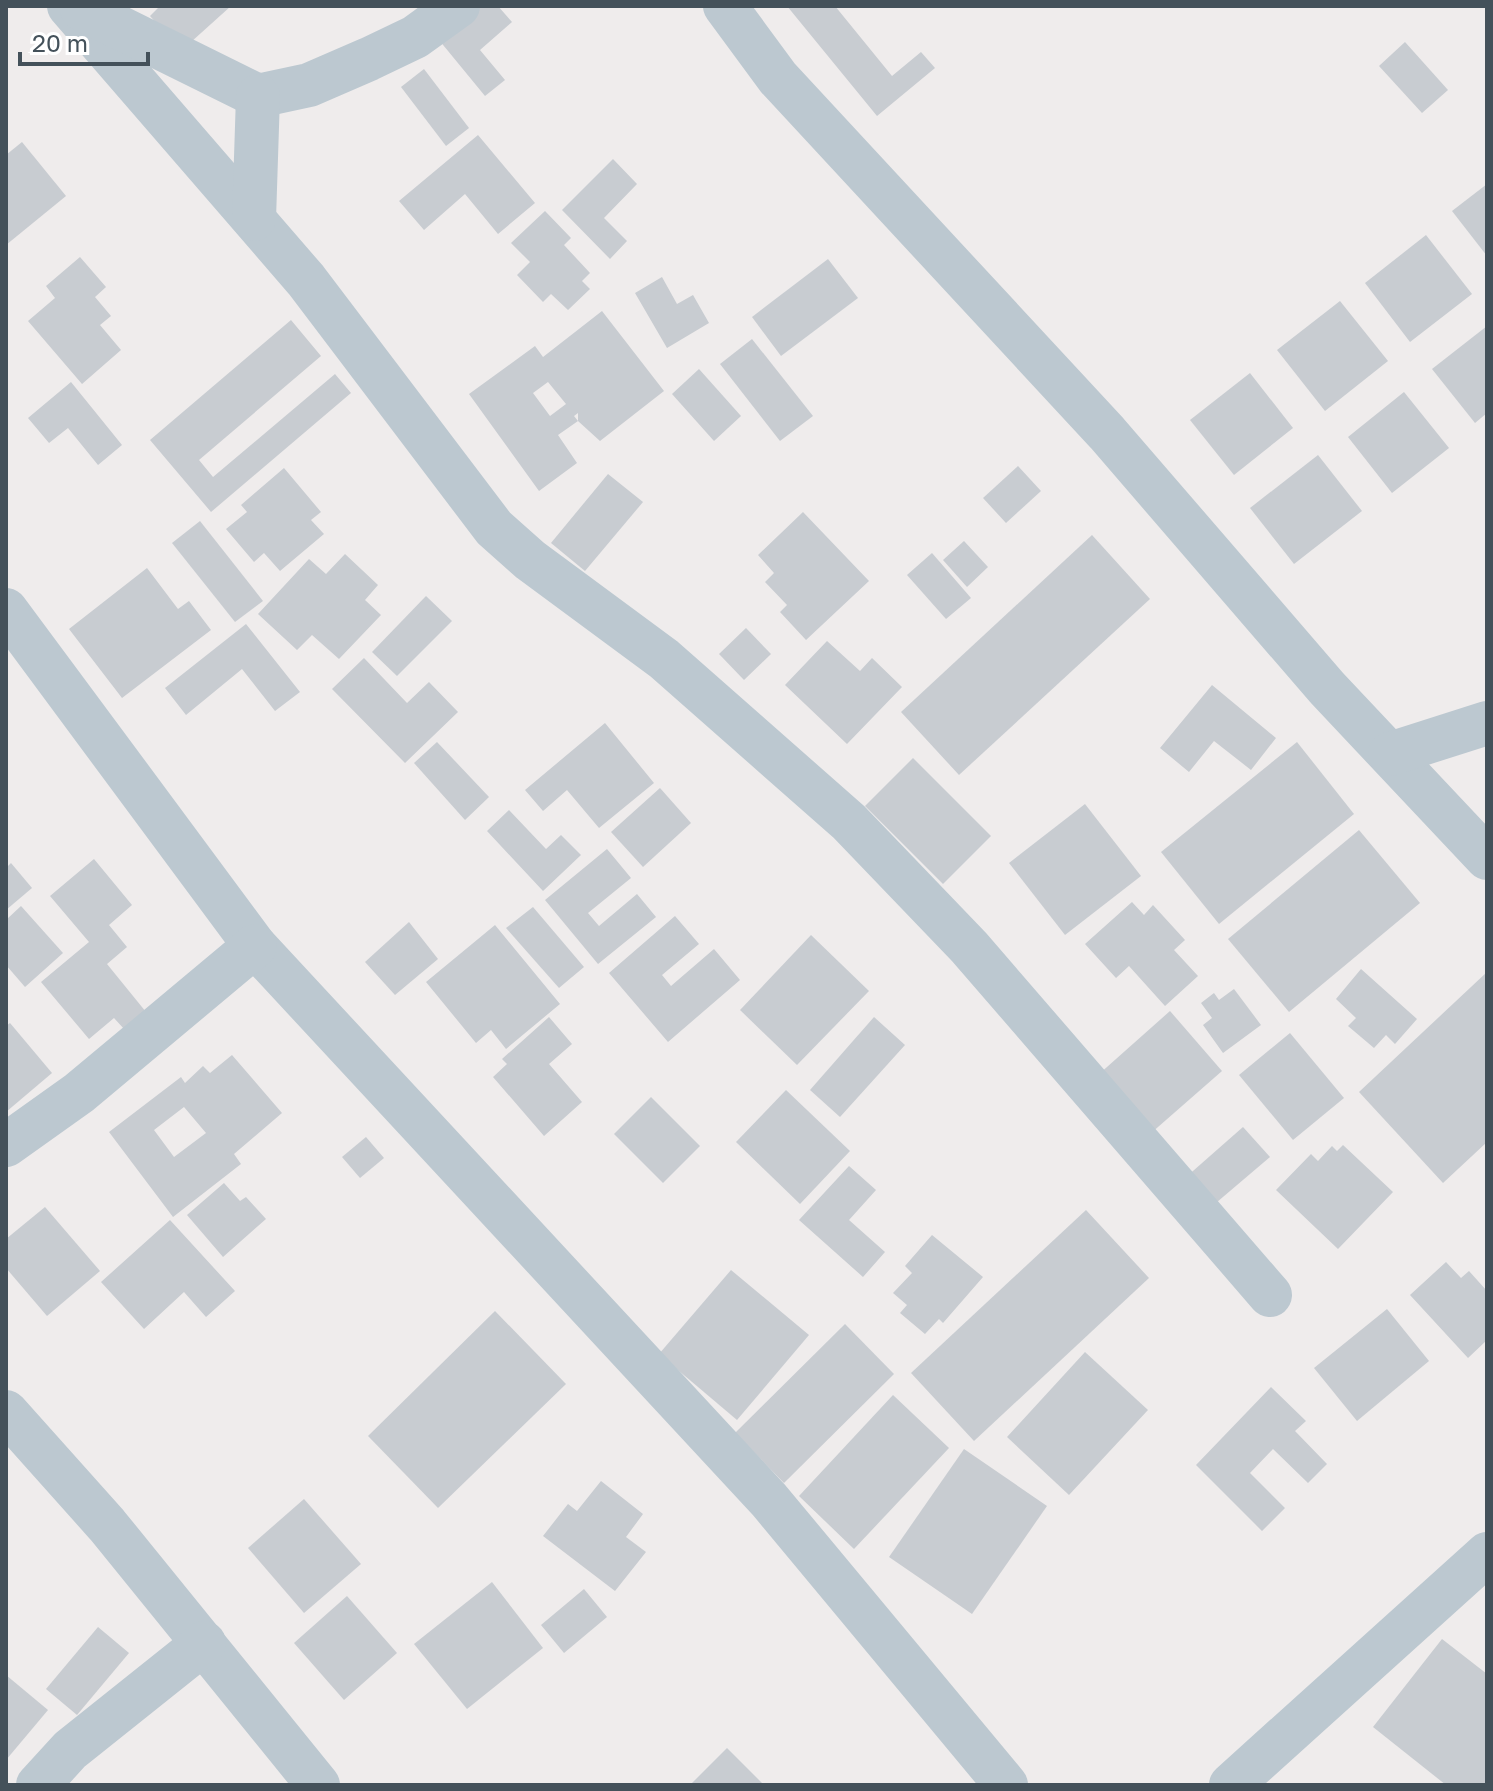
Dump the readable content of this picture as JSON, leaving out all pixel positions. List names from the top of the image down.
{
  "scale_bar": "20 m"
}
